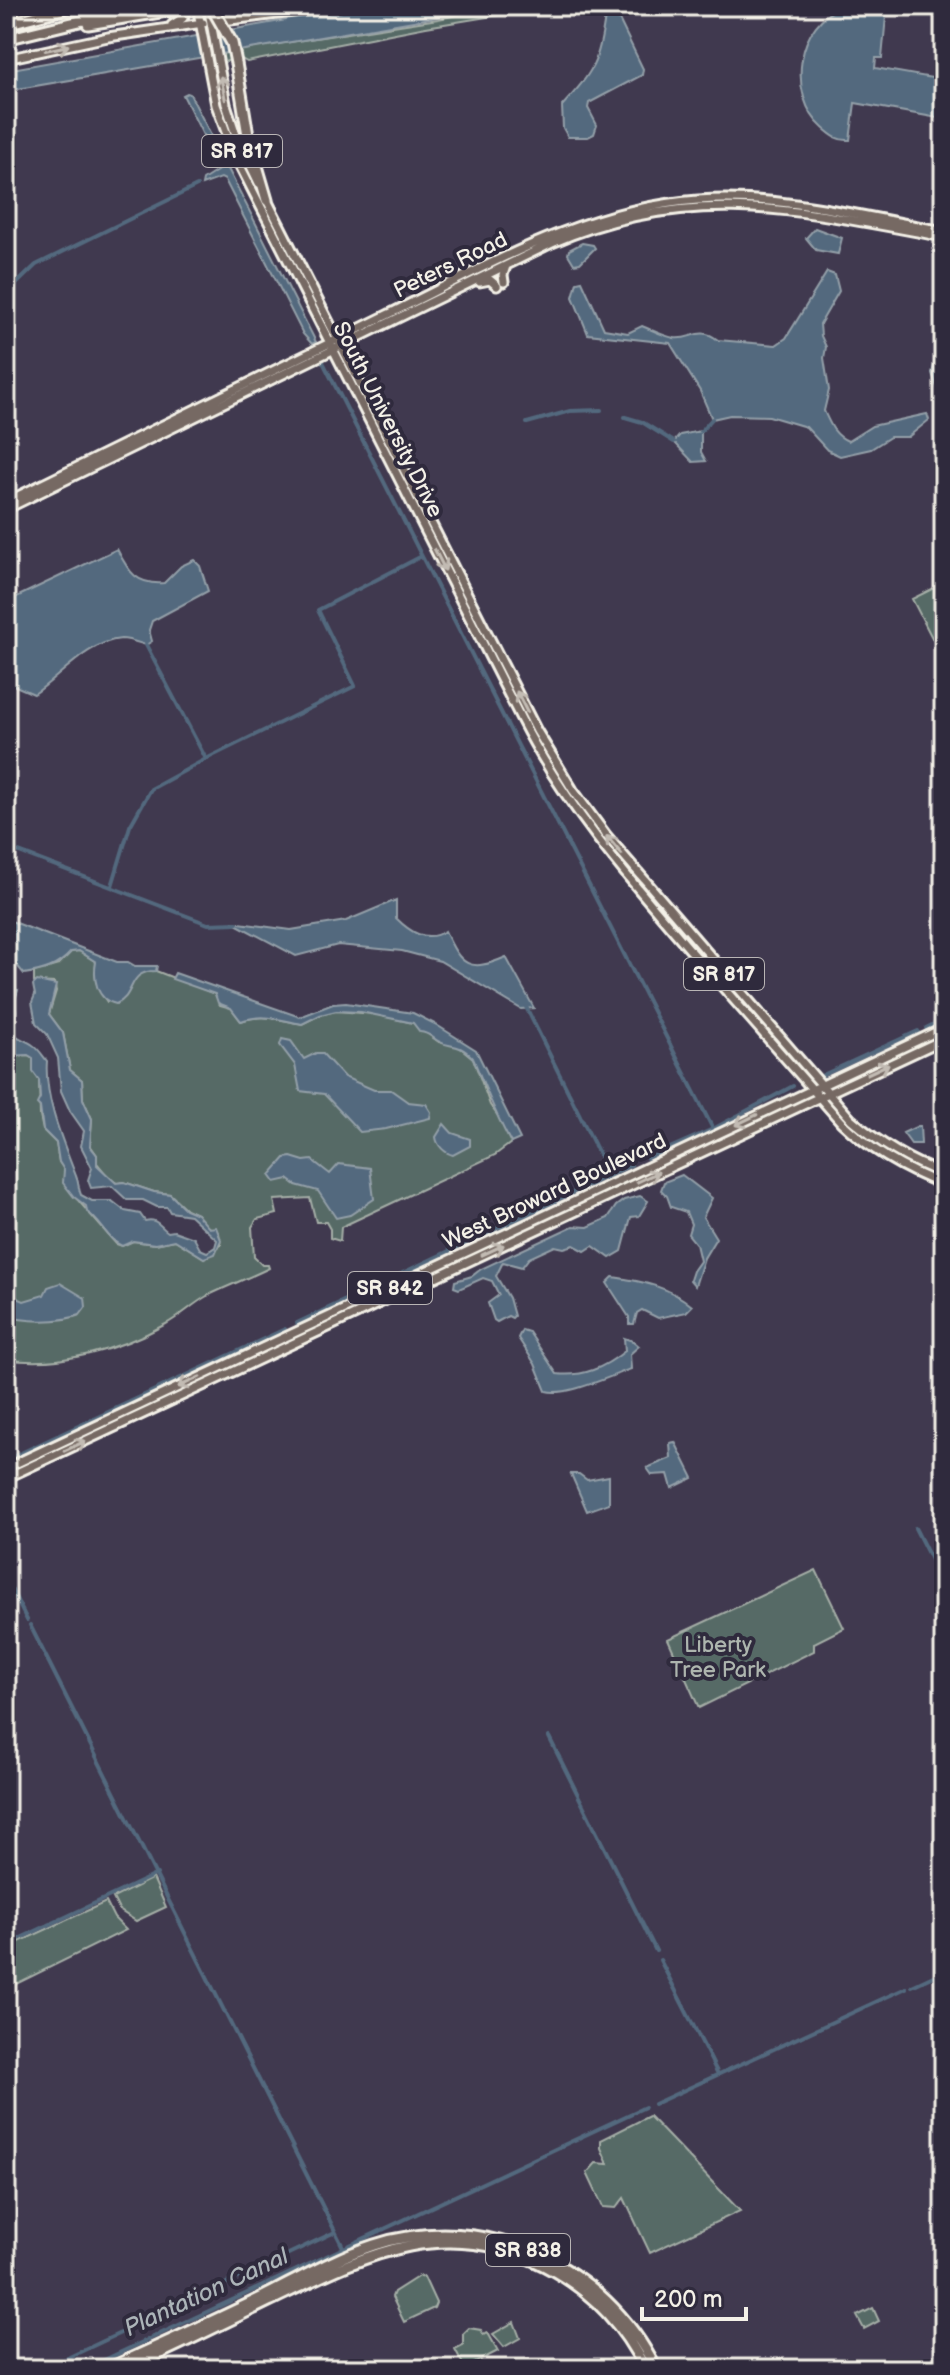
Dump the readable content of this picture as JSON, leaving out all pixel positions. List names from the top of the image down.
{
  "streets": {
    "highway": ["SR 838"],
    "main road": [
      "SR 817",
      "Peters Road",
      "South University Drive",
      "West Broward Boulevard",
      "SR 842"
    ]
  },
  "crossings": [
    ["SR 817", "South University Drive"],
    ["SR 817", "West Broward Boulevard"],
    ["Peters Road", "South University Drive"]
  ],
  "water": ["Plantation Canal"],
  "parks": ["Liberty Tree Park"],
  "scale_bar": "200 m"
}
